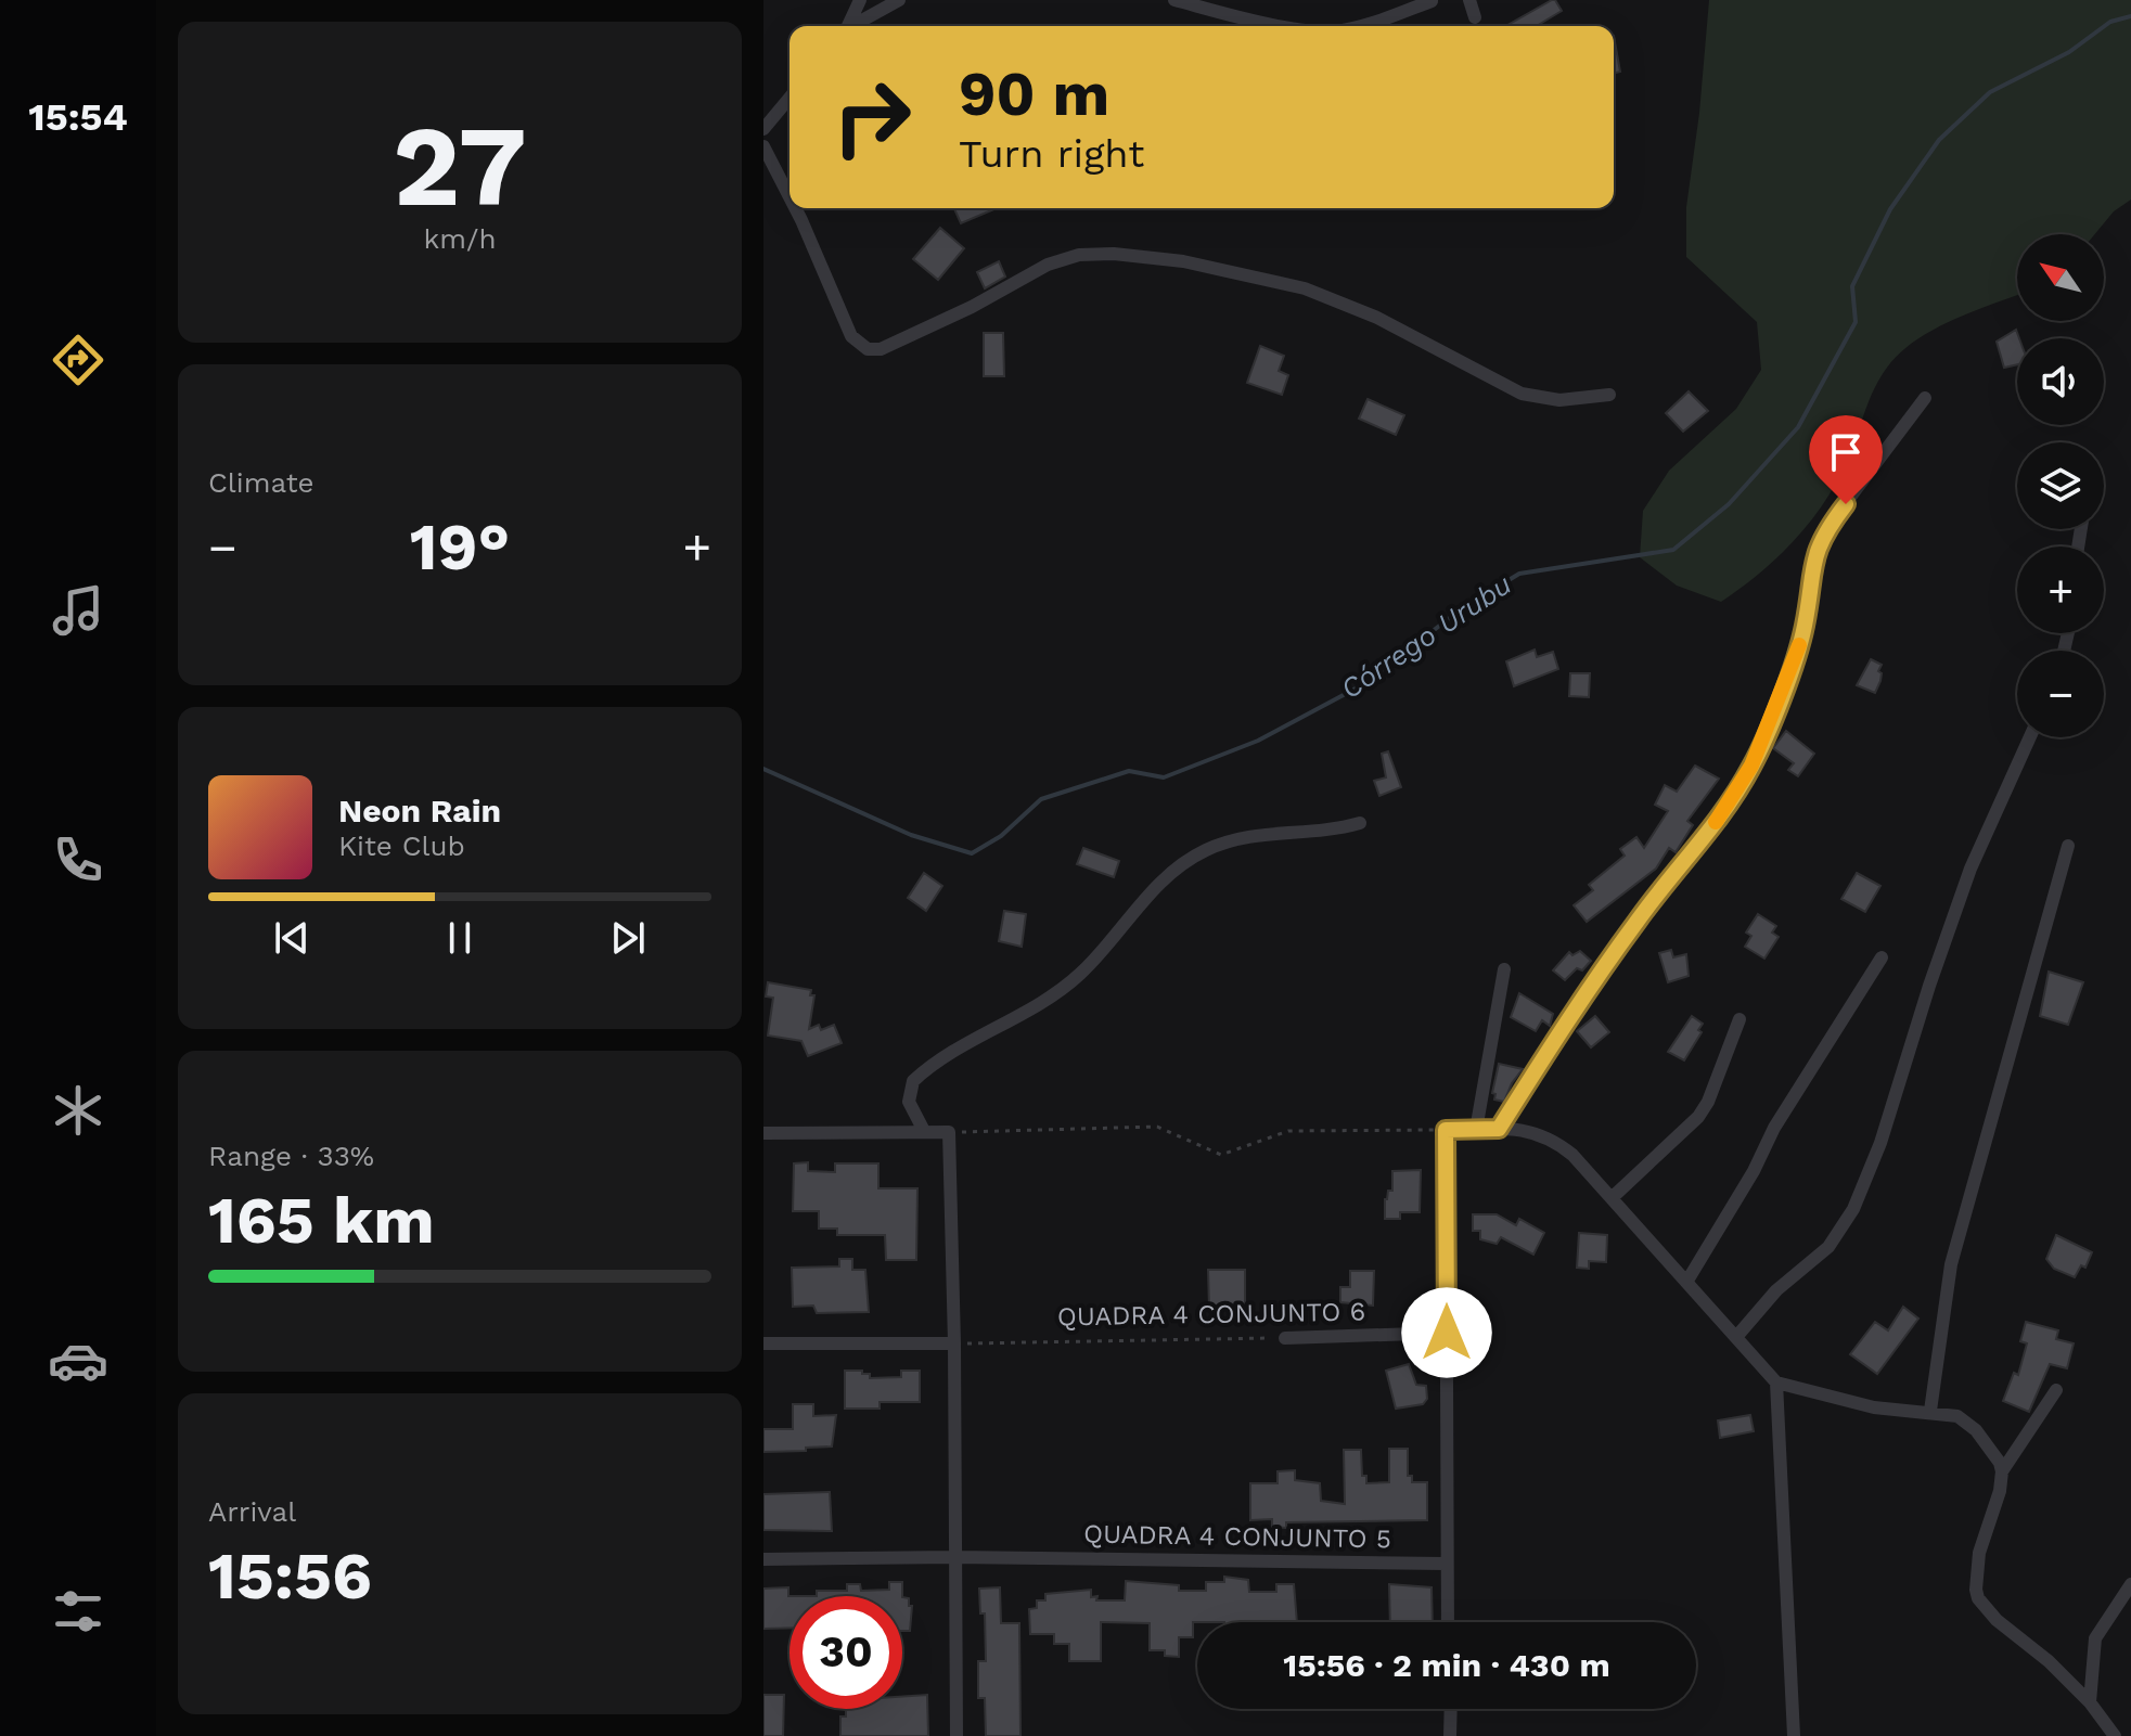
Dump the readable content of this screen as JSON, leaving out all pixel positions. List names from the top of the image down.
{
  "streets": {
    "street": ["QUADRA 4 CONJUNTO 6", "QUADRA 4 CONJUNTO 5"]
  },
  "water": ["Córrego Urubu"],
  "north": "top left",
  "page": {
    "tabs": "15:54",
    "tile": [
      ["27", "km/h"],
      "Climate",
      ["Range · 33%", "165 km"],
      ["Arrival", "15:56"]
    ],
    "turn": ["90 m", "Turn right"],
    "map_buttons": ["+", "−"],
    "heat": ["−", "19°", "+"],
    "song": ["Neon Rain", "Kite Club"],
    "limit": "30",
    "trip": "15:56 · 2 min · 430 m"
  }
}
